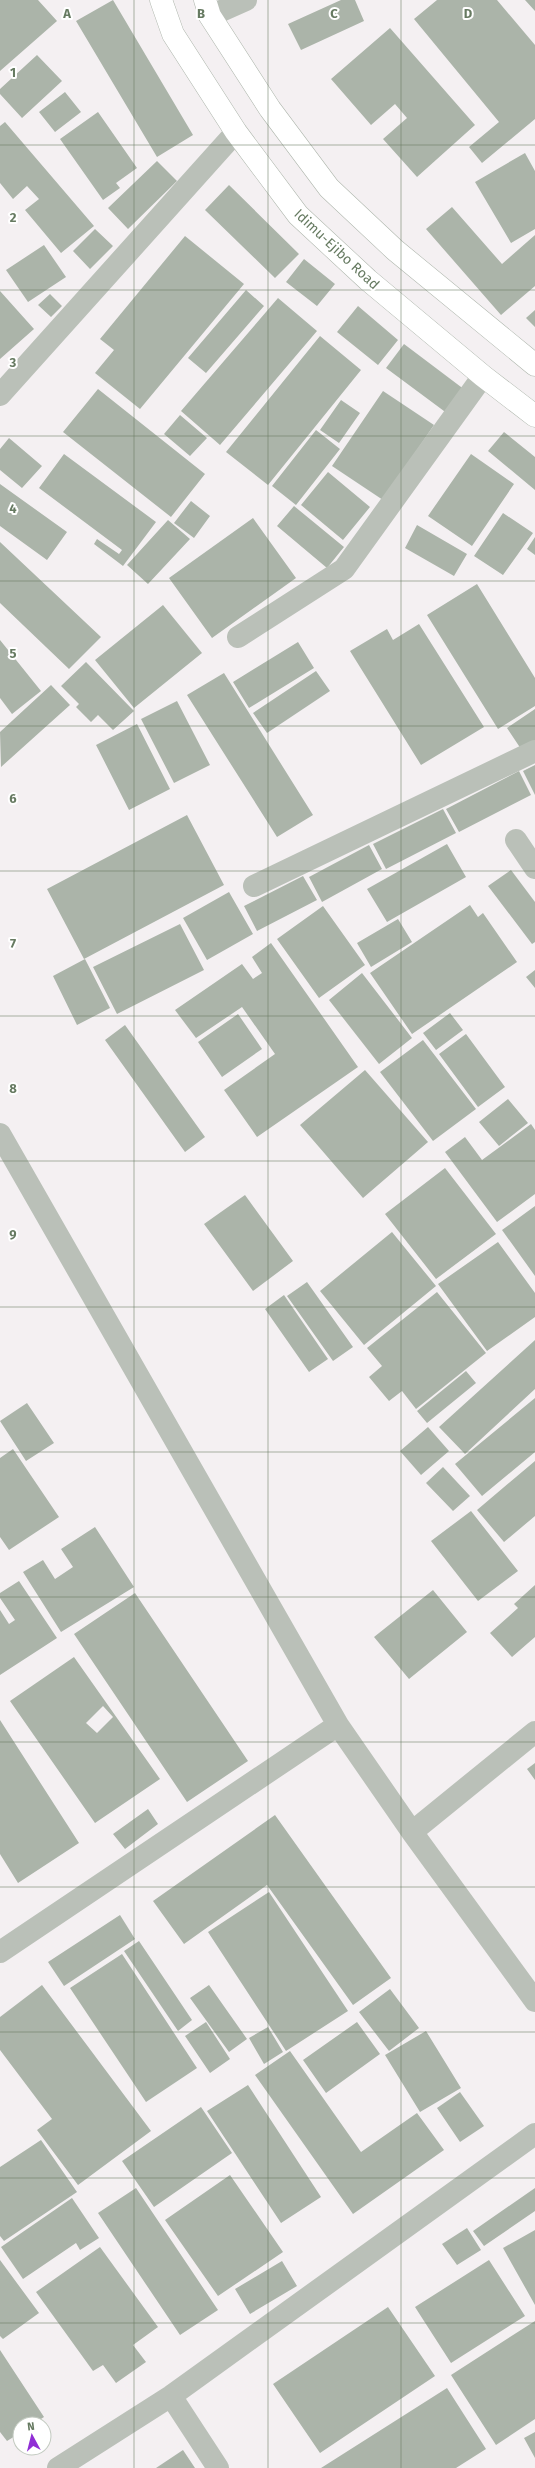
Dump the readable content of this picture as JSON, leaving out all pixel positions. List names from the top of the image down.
{
  "streets": {
    "main road": ["Idimu-Ejibo Road"]
  },
  "north": "top",
  "grid": {
    "columns": [
      "A",
      "B",
      "C",
      "D"
    ],
    "rows": [
      "1",
      "2",
      "3",
      "4",
      "5",
      "6",
      "7",
      "8",
      "9"
    ]
  }
}
